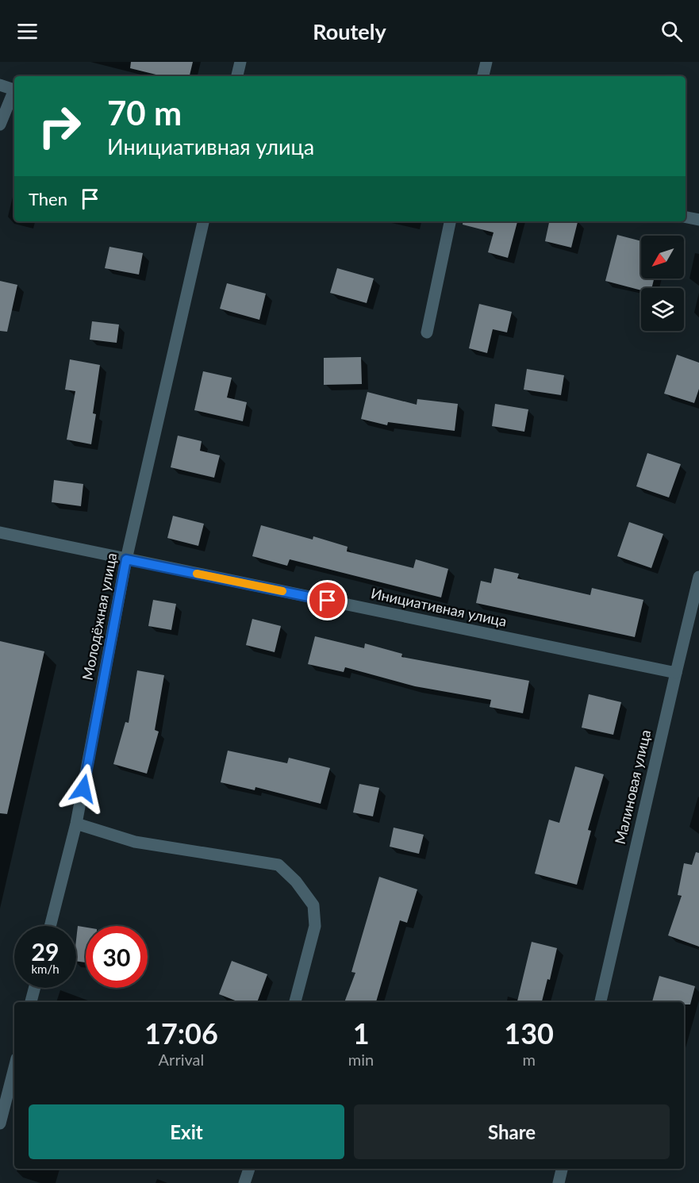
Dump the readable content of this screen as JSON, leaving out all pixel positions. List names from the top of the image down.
{
  "streets": {
    "street": ["Инициативная улица", "Молодёжная улица", "Малиновая улица"]
  },
  "crossings": [
    ["Инициативная улица", "Молодёжная улица"],
    ["Инициативная улица", "Малиновая улица"]
  ],
  "north": "bottom left",
  "page": {
    "header": "Routely",
    "turn": ["70 m", "Инициативная улица"],
    "then": "Then",
    "speed": "29 km/h",
    "limit": "30",
    "eta": [
      "17:06",
      "Arrival",
      "1",
      "min",
      "130",
      "m"
    ],
    "buttons": ["Exit", "Share"]
  }
}
